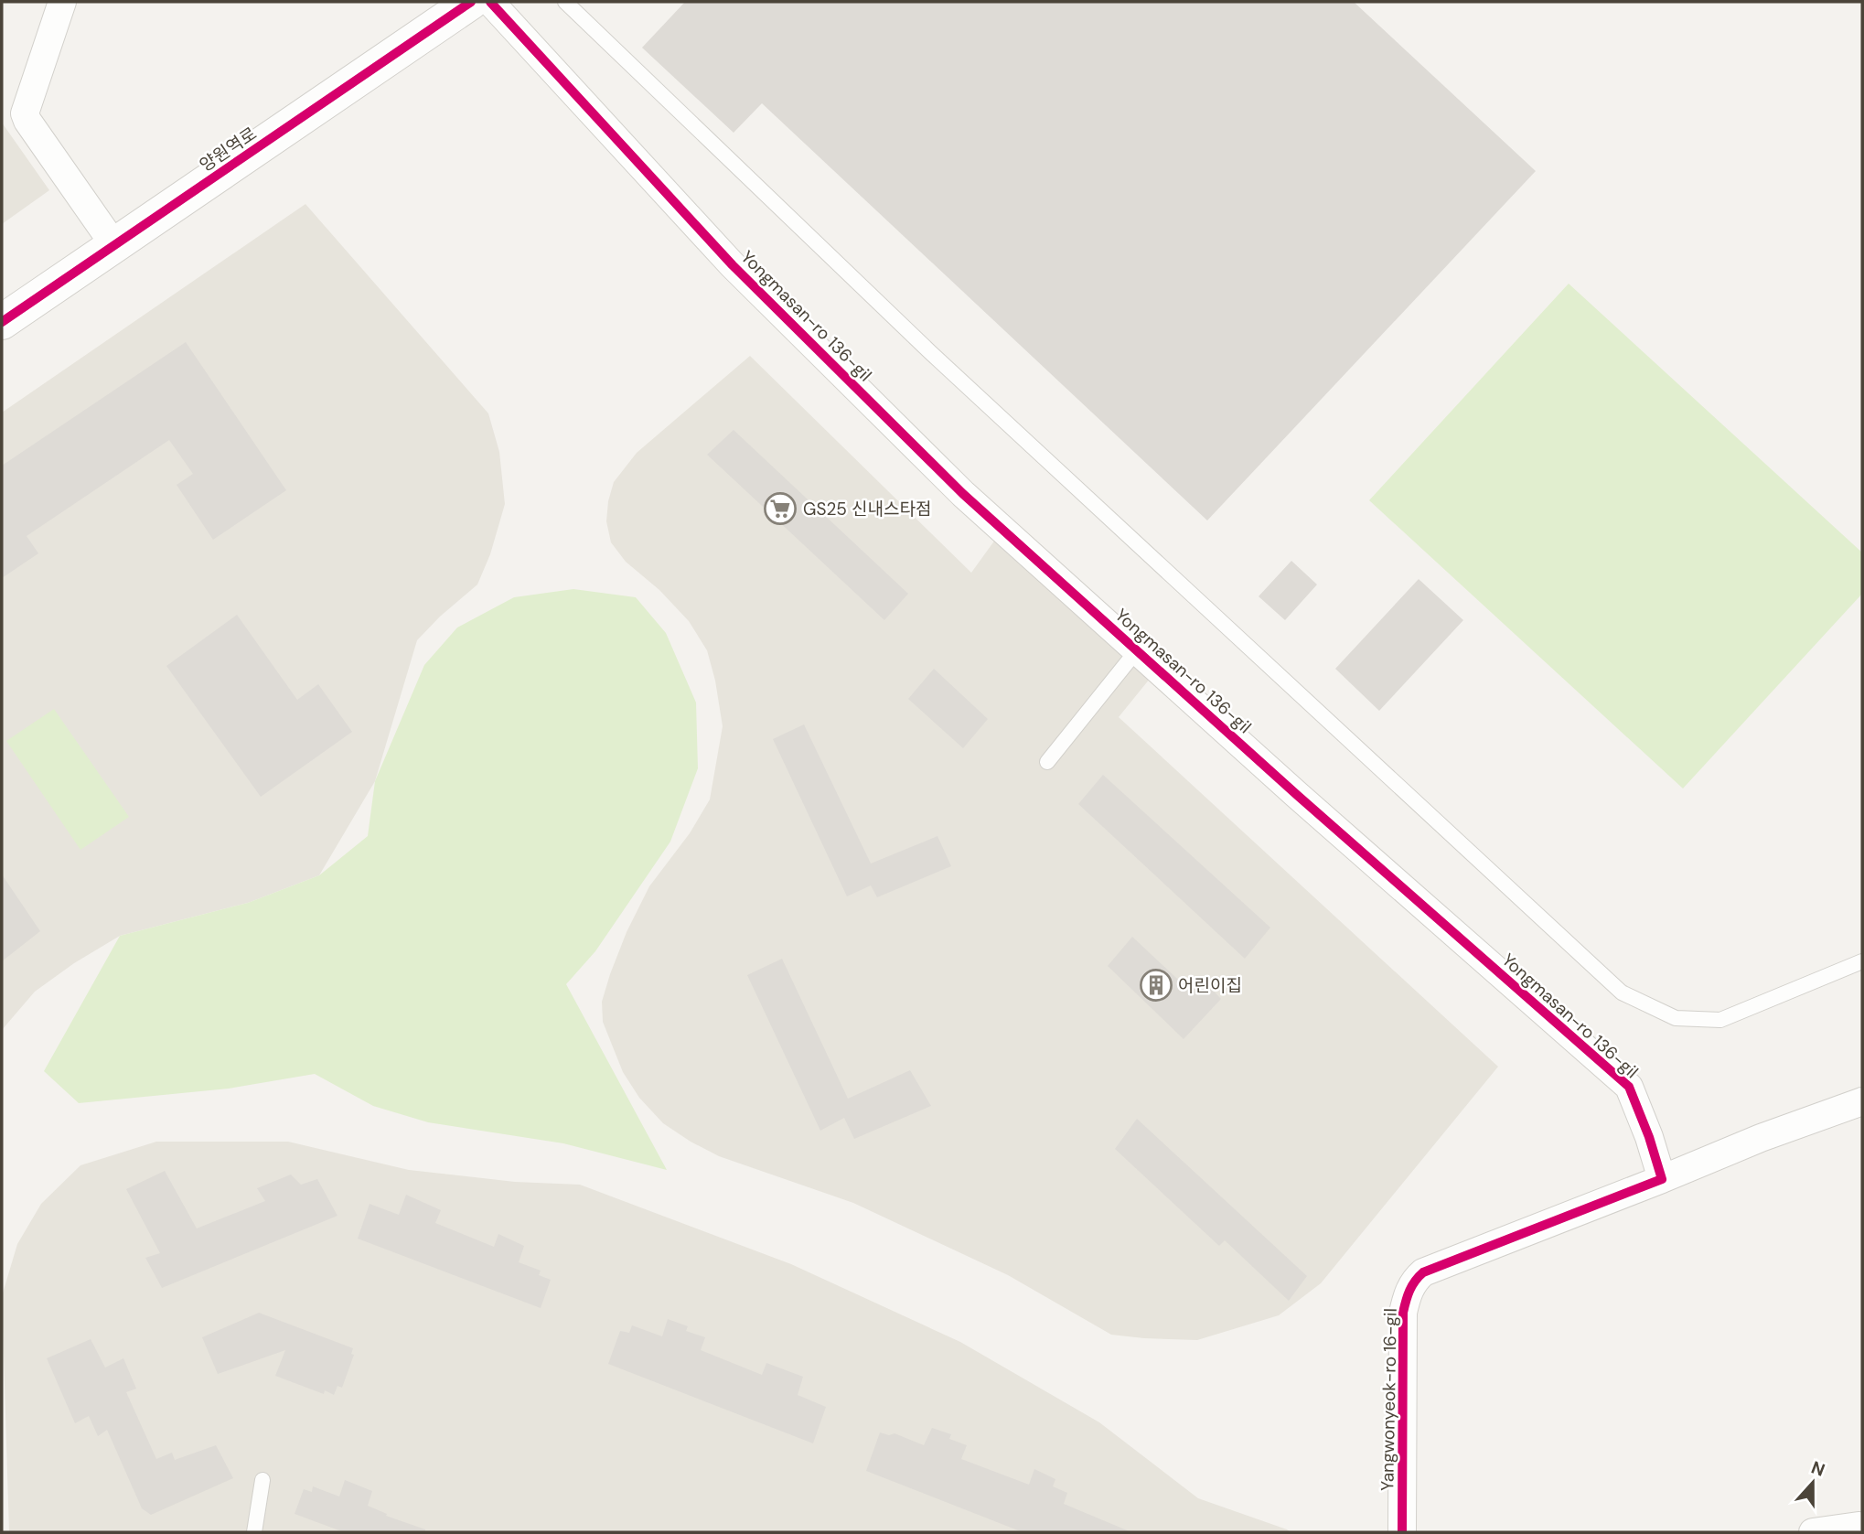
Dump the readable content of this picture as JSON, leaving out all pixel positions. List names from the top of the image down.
{
  "streets": {
    "street": ["양원역로", "Yongmasan-ro 136-gil", "Yangwonyeok-ro 16-gil"]
  },
  "crossings": [
    ["Yongmasan-ro 136-gil", "Yangwonyeok-ro 16-gil"]
  ],
  "places": {
    "supermarket": ["GS25 신내스타점"],
    "building": ["어린이집"]
  },
  "north": "top"
}
